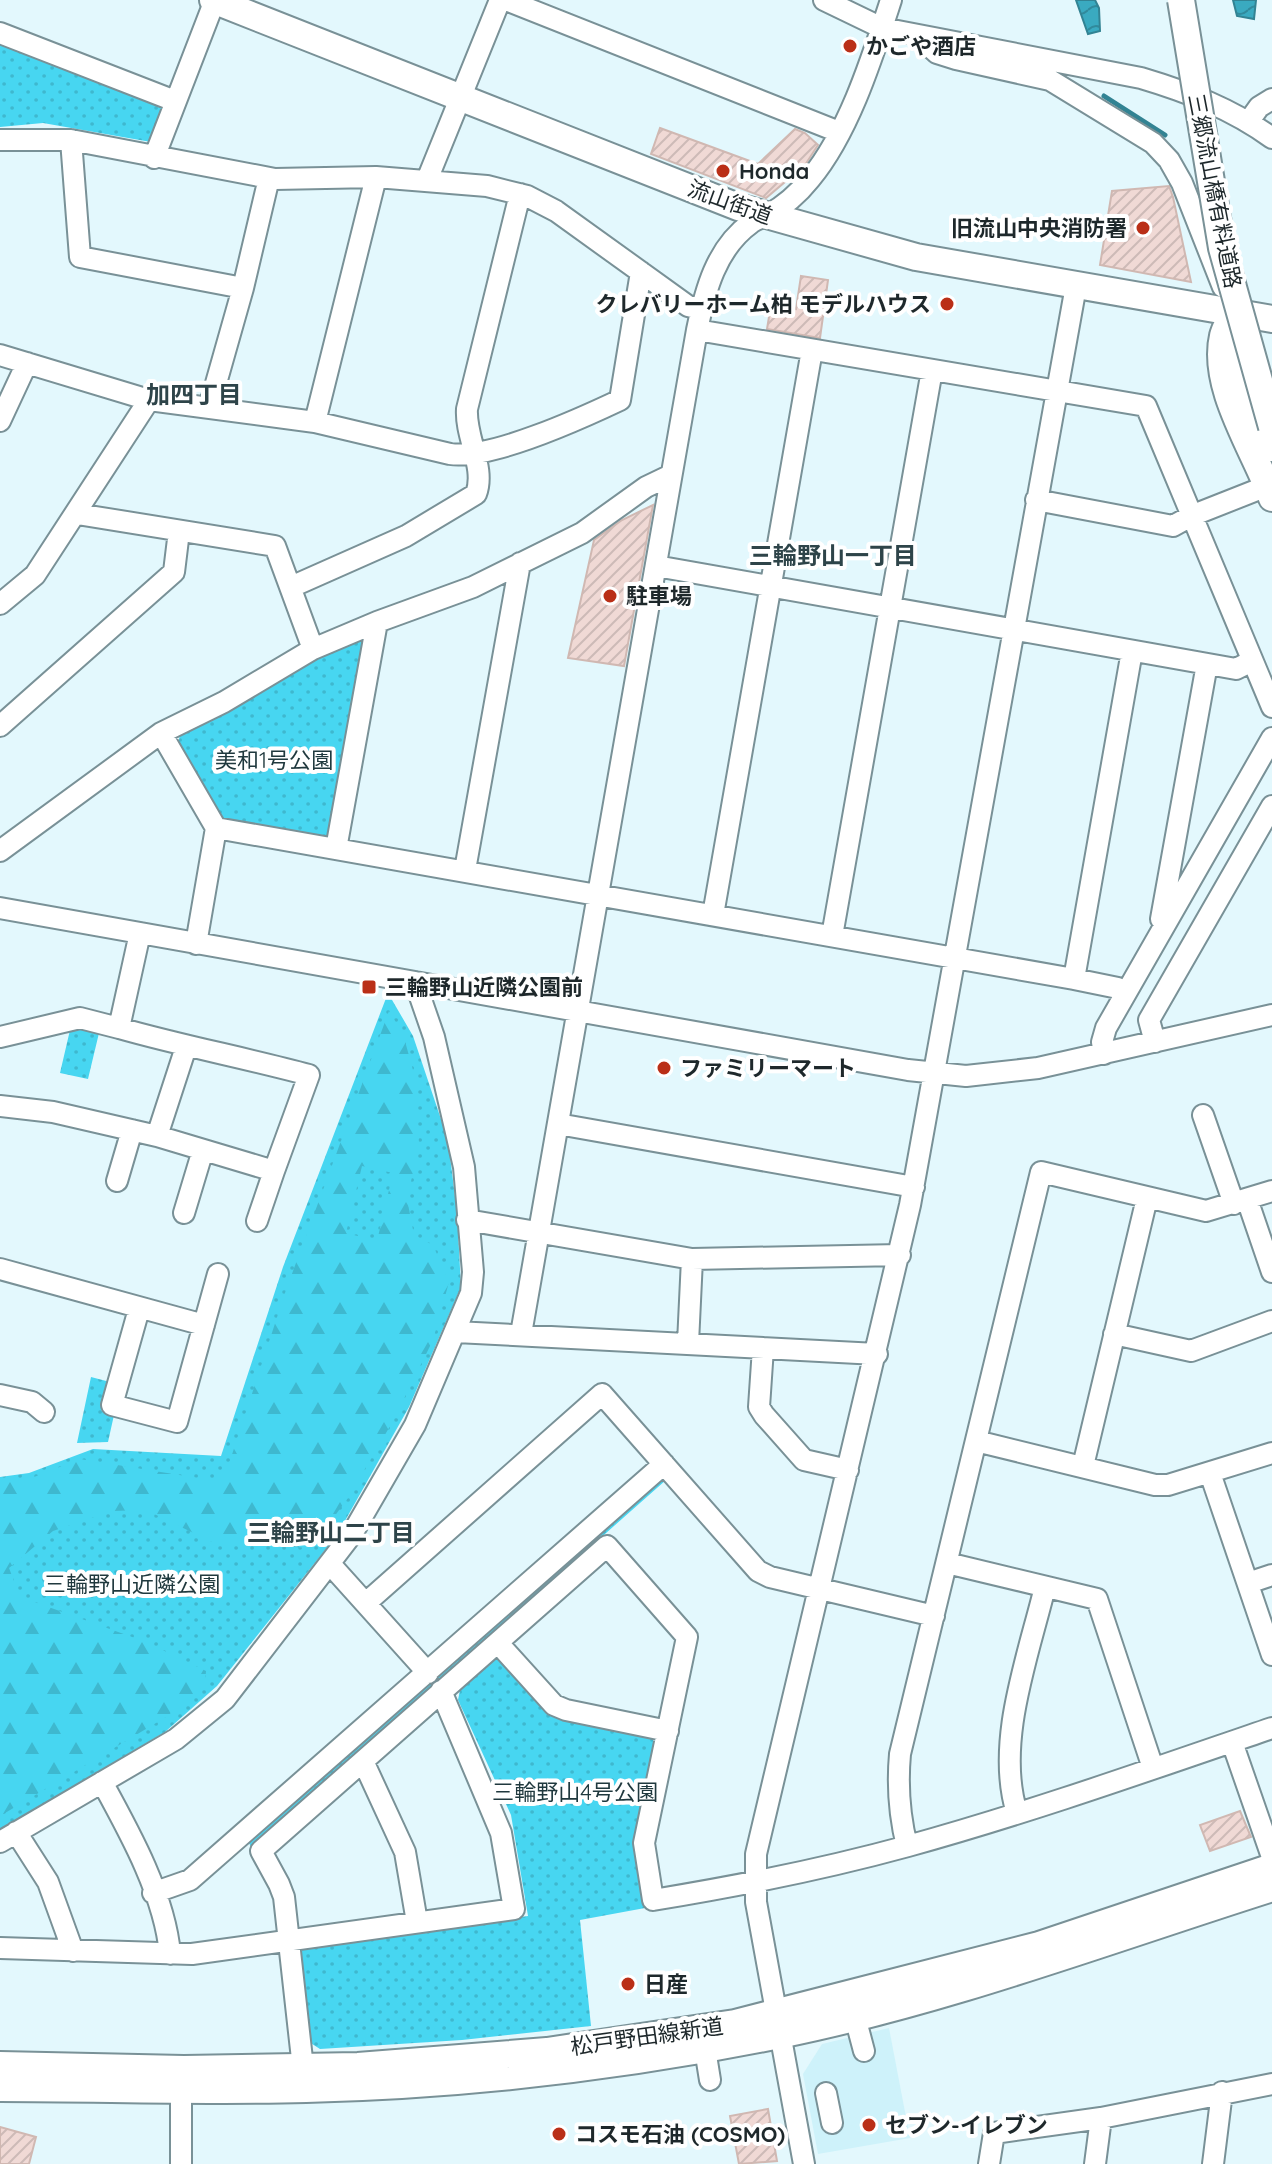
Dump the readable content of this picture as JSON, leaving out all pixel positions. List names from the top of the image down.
{
  "streets": {
    "main road": ["三郷流山橋有料道路", "流山街道", "松戸野田線新道"]
  },
  "districts": ["加四丁目", "三輪野山一丁目", "三輪野山二丁目"],
  "parks": ["美和1号公園", "三輪野山近隣公園", "三輪野山4号公園"],
  "places": {
    "other": [
      "かごや酒店",
      "Honda",
      "旧流山中央消防署",
      "クレバリーホーム柏 モデルハウス",
      "駐車場",
      "ファミリーマート",
      "日産",
      "セブン-イレブン",
      "コスモ石油 (COSMO)"
    ],
    "transit": ["三輪野山近隣公園前"]
  }
}
